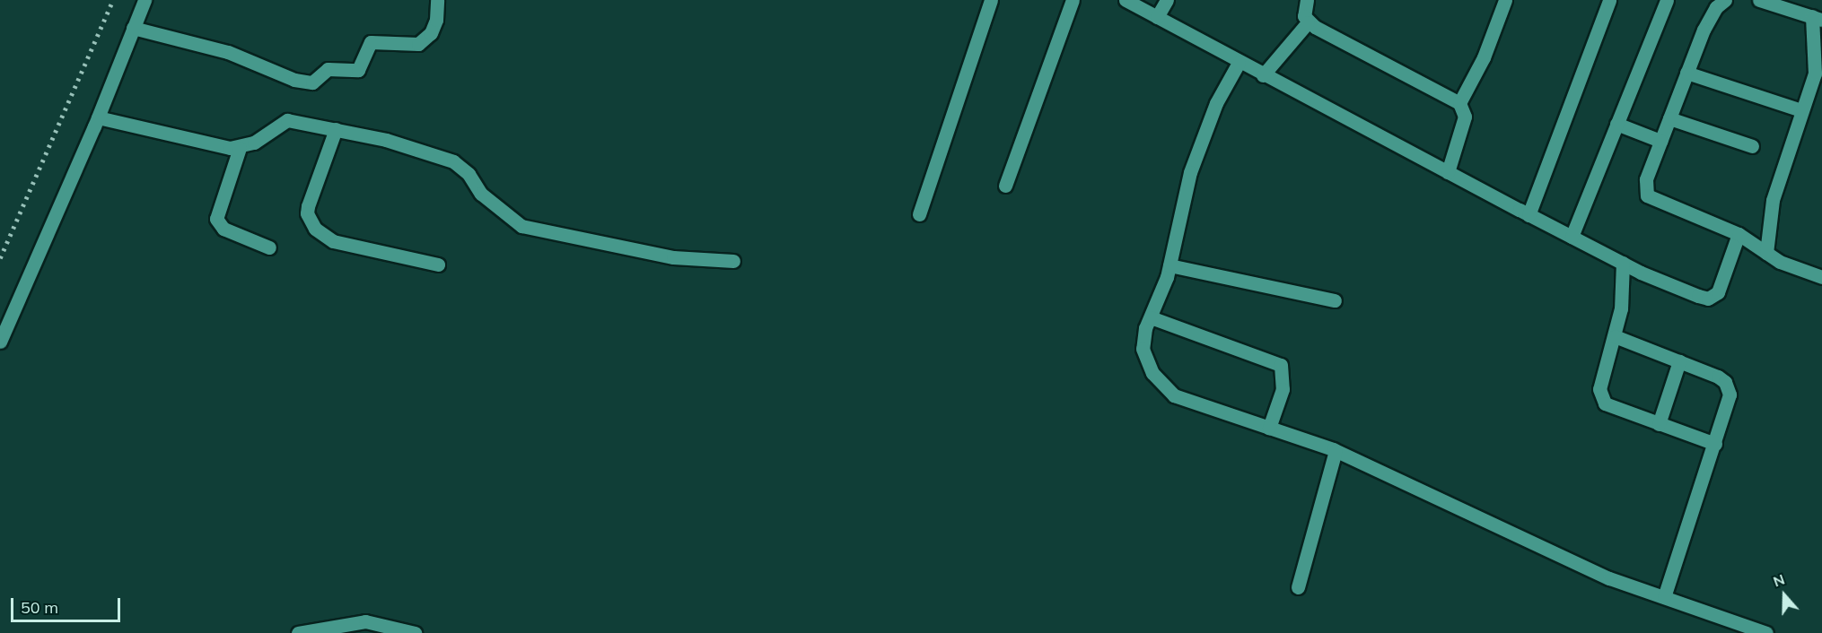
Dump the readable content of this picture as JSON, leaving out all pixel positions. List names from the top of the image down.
{
  "scale_bar": "50 m",
  "north": "top"
}
